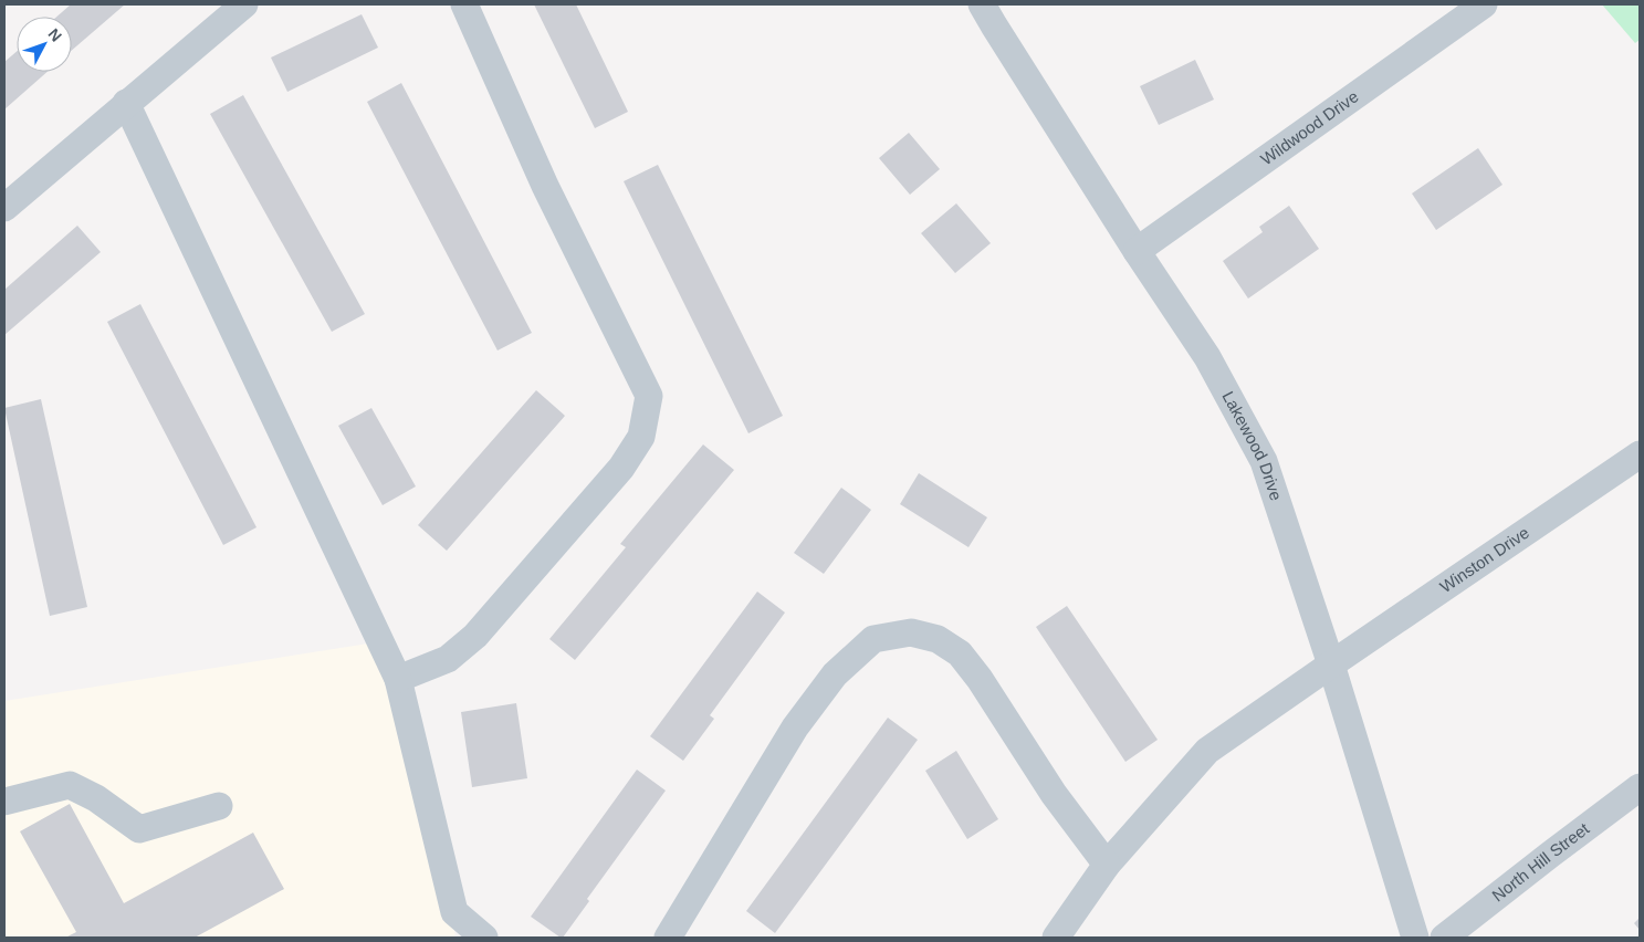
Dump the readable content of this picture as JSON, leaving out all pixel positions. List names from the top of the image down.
{
  "streets": {
    "street": [
      "Wildwood Drive",
      "Lakewood Drive",
      "Winston Drive",
      "North Hill Street"
    ]
  },
  "crossings": [
    ["Wildwood Drive", "Lakewood Drive"],
    ["Lakewood Drive", "Winston Drive"]
  ],
  "north": "top right"
}
